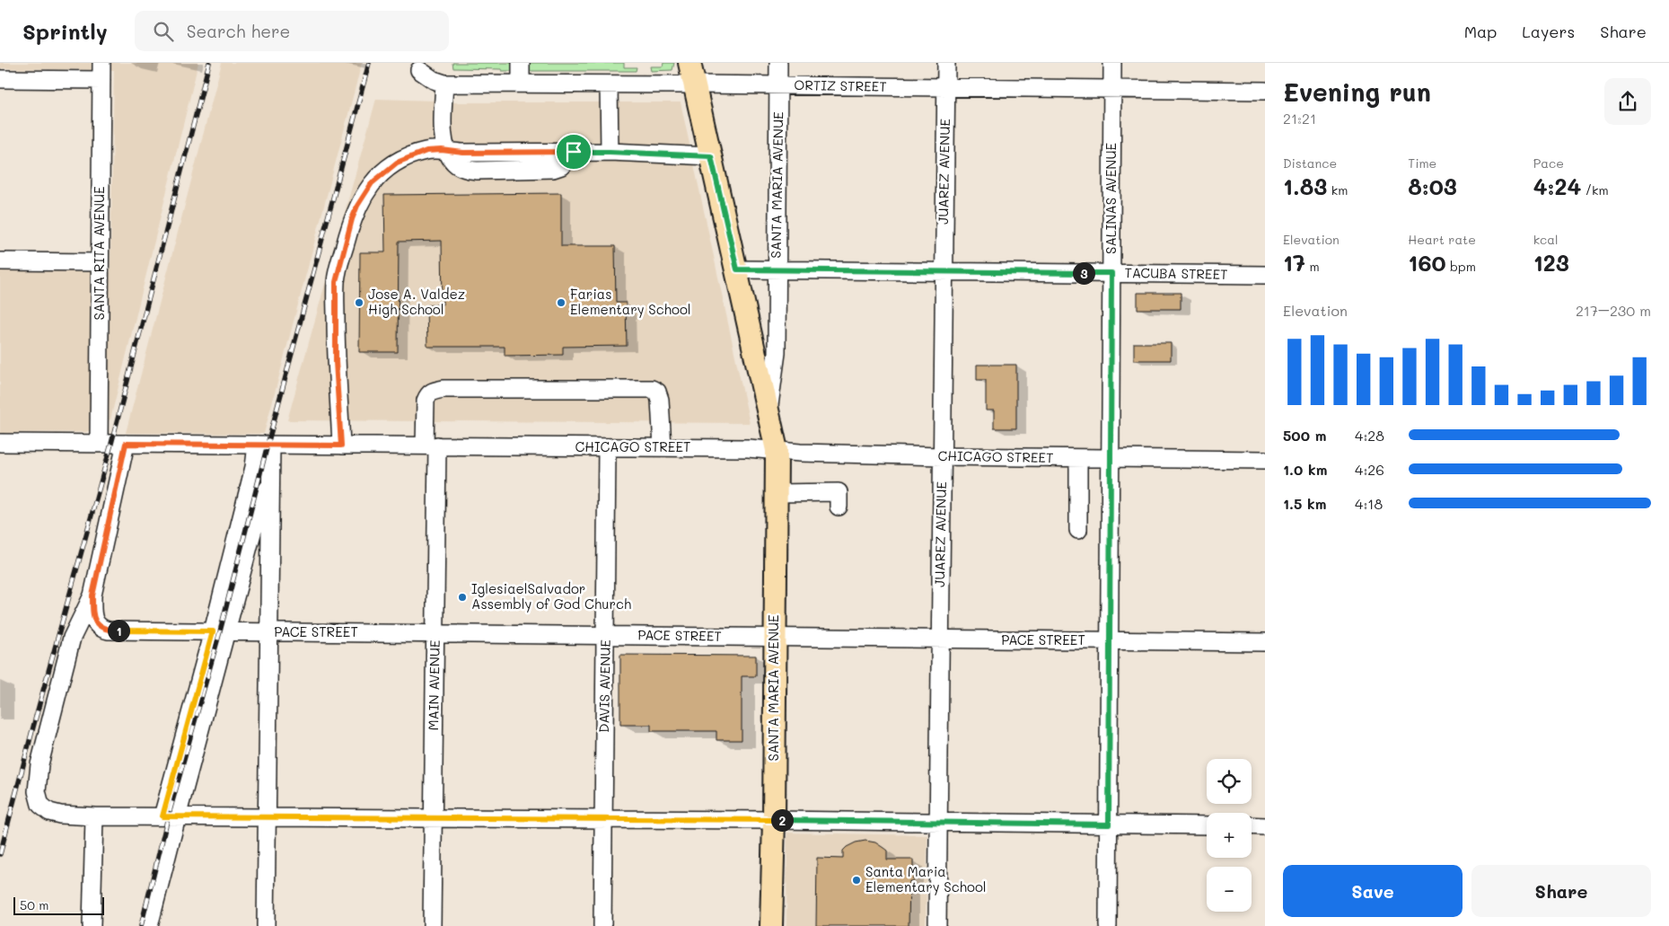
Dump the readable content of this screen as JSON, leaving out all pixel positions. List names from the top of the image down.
{
  "streets": {
    "main road": ["SANTA MARIA AVENUE"],
    "street": [
      "ORTIZ STREET",
      "JUAREZ AVENUE",
      "SALINAS AVENUE",
      "SANTA RITA AVENUE",
      "TACUBA STREET",
      "CHICAGO STREET",
      "PACE STREET",
      "MAIN AVENUE",
      "DAVIS AVENUE"
    ]
  },
  "crossings": [
    ["ORTIZ STREET", "JUAREZ AVENUE"],
    ["ORTIZ STREET", "SANTA MARIA AVENUE"],
    ["ORTIZ STREET", "SALINAS AVENUE"],
    ["JUAREZ AVENUE", "TACUBA STREET"],
    ["JUAREZ AVENUE", "CHICAGO STREET"],
    ["JUAREZ AVENUE", "PACE STREET"],
    ["SANTA MARIA AVENUE", "TACUBA STREET"],
    ["SANTA MARIA AVENUE", "CHICAGO STREET"],
    ["SANTA MARIA AVENUE", "PACE STREET"],
    ["SALINAS AVENUE", "TACUBA STREET"],
    ["SALINAS AVENUE", "CHICAGO STREET"],
    ["SALINAS AVENUE", "PACE STREET"],
    ["SANTA RITA AVENUE", "CHICAGO STREET"],
    ["CHICAGO STREET", "MAIN AVENUE"],
    ["CHICAGO STREET", "DAVIS AVENUE"],
    ["PACE STREET", "MAIN AVENUE"],
    ["PACE STREET", "DAVIS AVENUE"]
  ],
  "places": [
    "Jose A. Valdez High School",
    "Farias Elementary School",
    "IglesiaelSalvador Assembly of God Church",
    "Santa Maria Elementary School"
  ],
  "scale_bar": "50 m",
  "page": {
    "header": "Sprintly",
    "search": "Search here",
    "nav": ["Map", "Layers", "Share"],
    "heading": ["Evening run", "21:21"],
    "stats": [
      ["Distance", "1.83 km"],
      ["Time", "8:03"],
      ["Pace", "4:24 /km"],
      ["Elevation", "17 m"],
      ["Heart rate", "160 bpm"],
      ["kcal", "123"]
    ],
    "pins": ["3", "1", "2"],
    "chart": ["Elevation", "217–230 m"],
    "list": [
      {
        "name": "500 m",
        "note": "4:28"
      },
      {
        "name": "1.0 km",
        "note": "4:26"
      },
      {
        "name": "1.5 km",
        "note": "4:18"
      }
    ],
    "map_buttons": ["+", "−"],
    "buttons": ["Save", "Share"],
    "scale": "50 m"
  }
}
